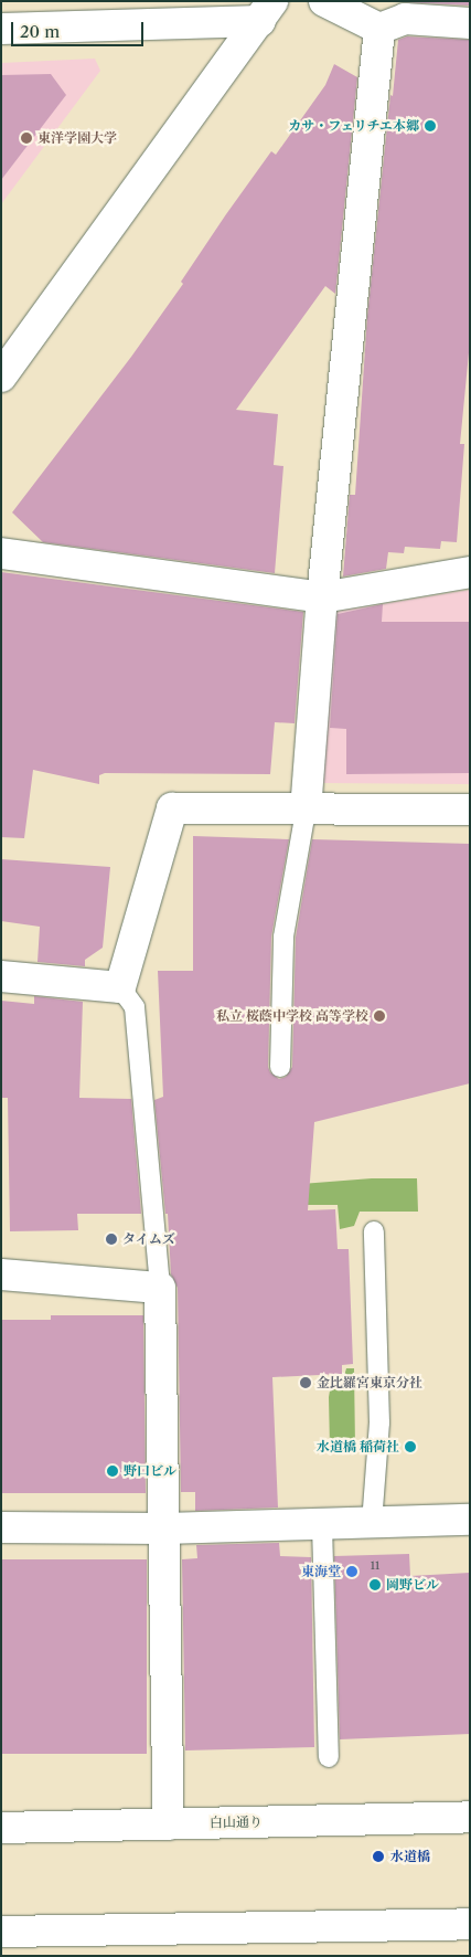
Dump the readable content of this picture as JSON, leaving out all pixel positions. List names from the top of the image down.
{
  "streets": {
    "street": ["白山通り"]
  },
  "places": [
    "カサ・フェリチエ本郷",
    "東洋学園大学",
    "私立 桜蔭中学校 高等学校",
    "タイムズ",
    "金比羅宮東京分社",
    "水道橋 稲荷社",
    "野口ビル",
    "東海堂",
    "岡野ビル",
    "水道橋"
  ],
  "house_numbers": ["11"],
  "scale_bar": "20 m"
}
